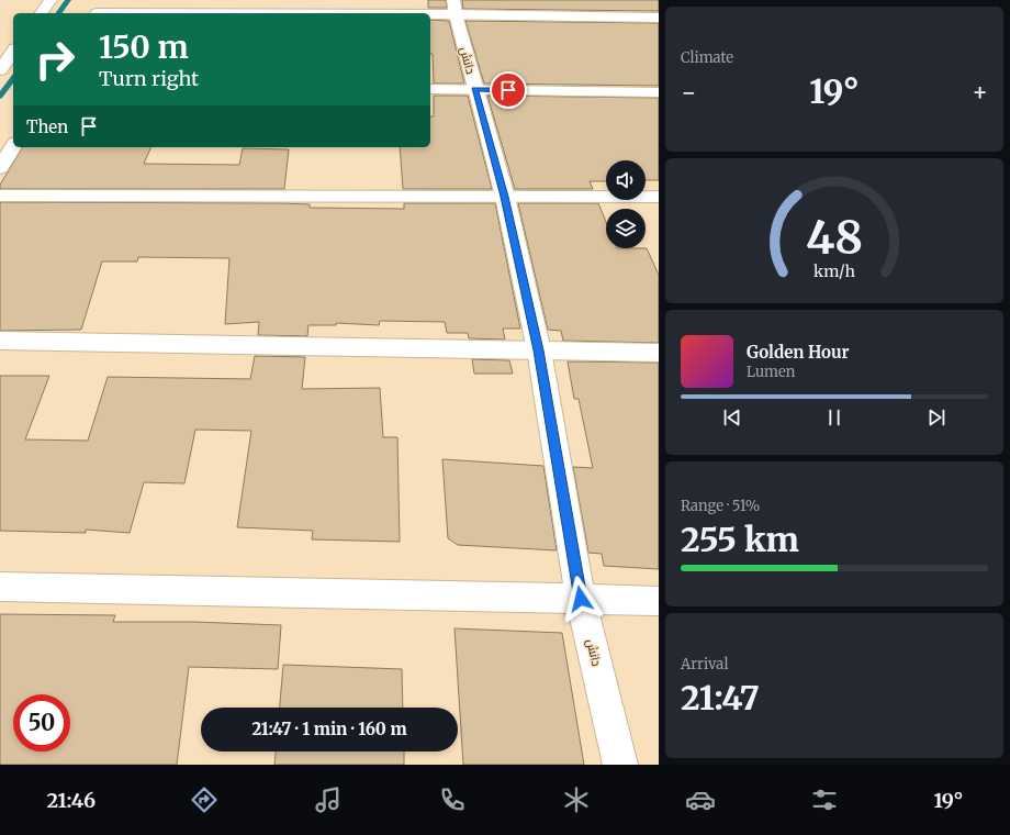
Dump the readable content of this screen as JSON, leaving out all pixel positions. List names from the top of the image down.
{
  "streets": {
    "street": ["دانش"]
  },
  "page": {
    "tile": [
      "Climate",
      ["Range · 51%", "255 km"],
      ["Arrival", "21:47"]
    ],
    "turn": ["150 m", "Turn right"],
    "heat": ["−", "19°", "+"],
    "then": "Then",
    "song": ["Golden Hour", "Lumen"],
    "limit": "50",
    "trip": "21:47 · 1 min · 160 m",
    "tabs": ["21:46", "19°"],
    "gauge": ["48", "km/h"]
  }
}
